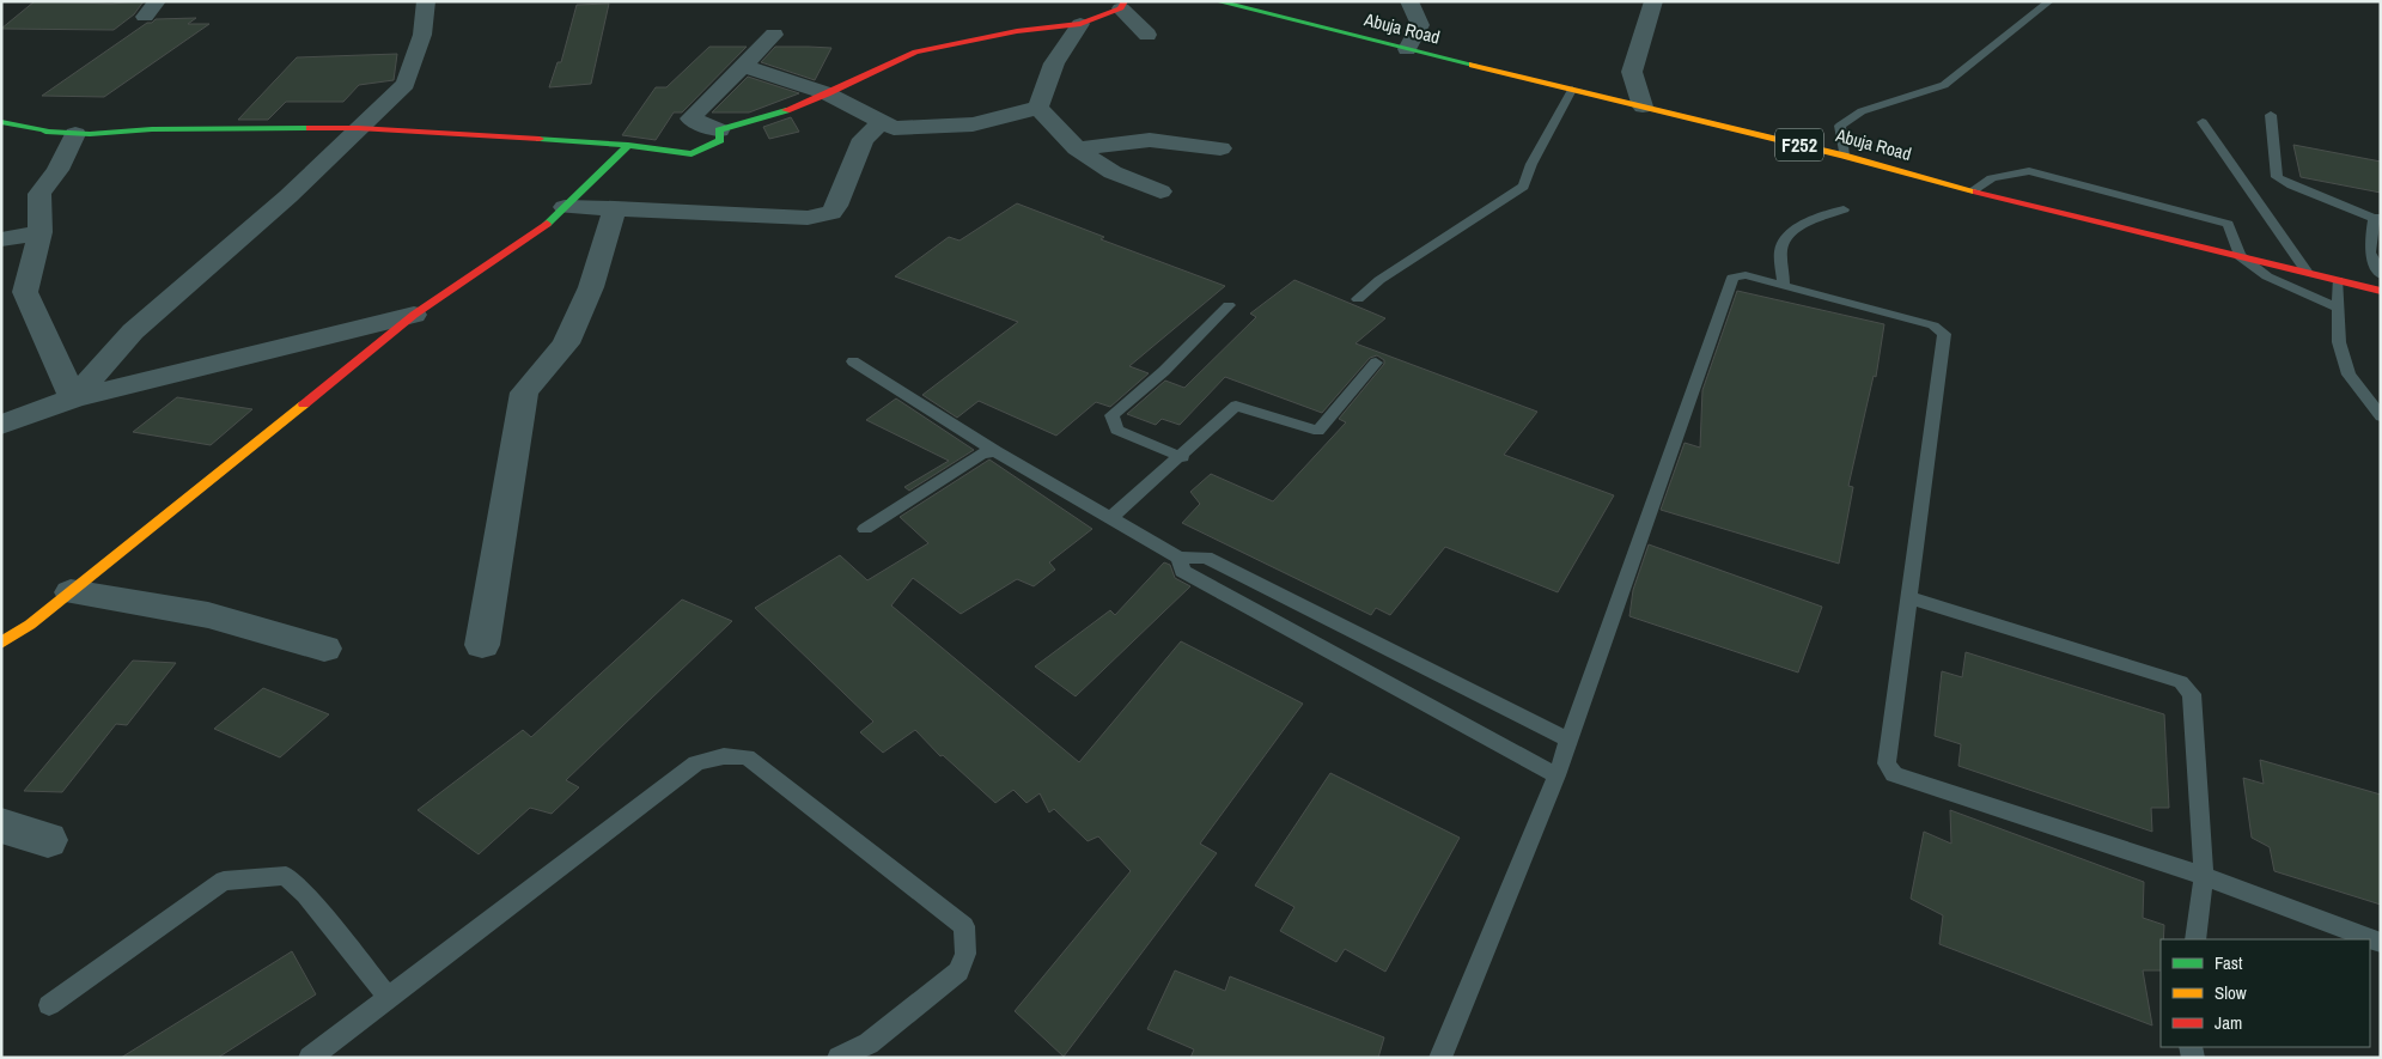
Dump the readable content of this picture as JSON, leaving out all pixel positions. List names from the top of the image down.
{
  "streets": {
    "street": ["Abuja Road", "F252"]
  },
  "legend": ["Fast", "Slow", "Jam"]
}
